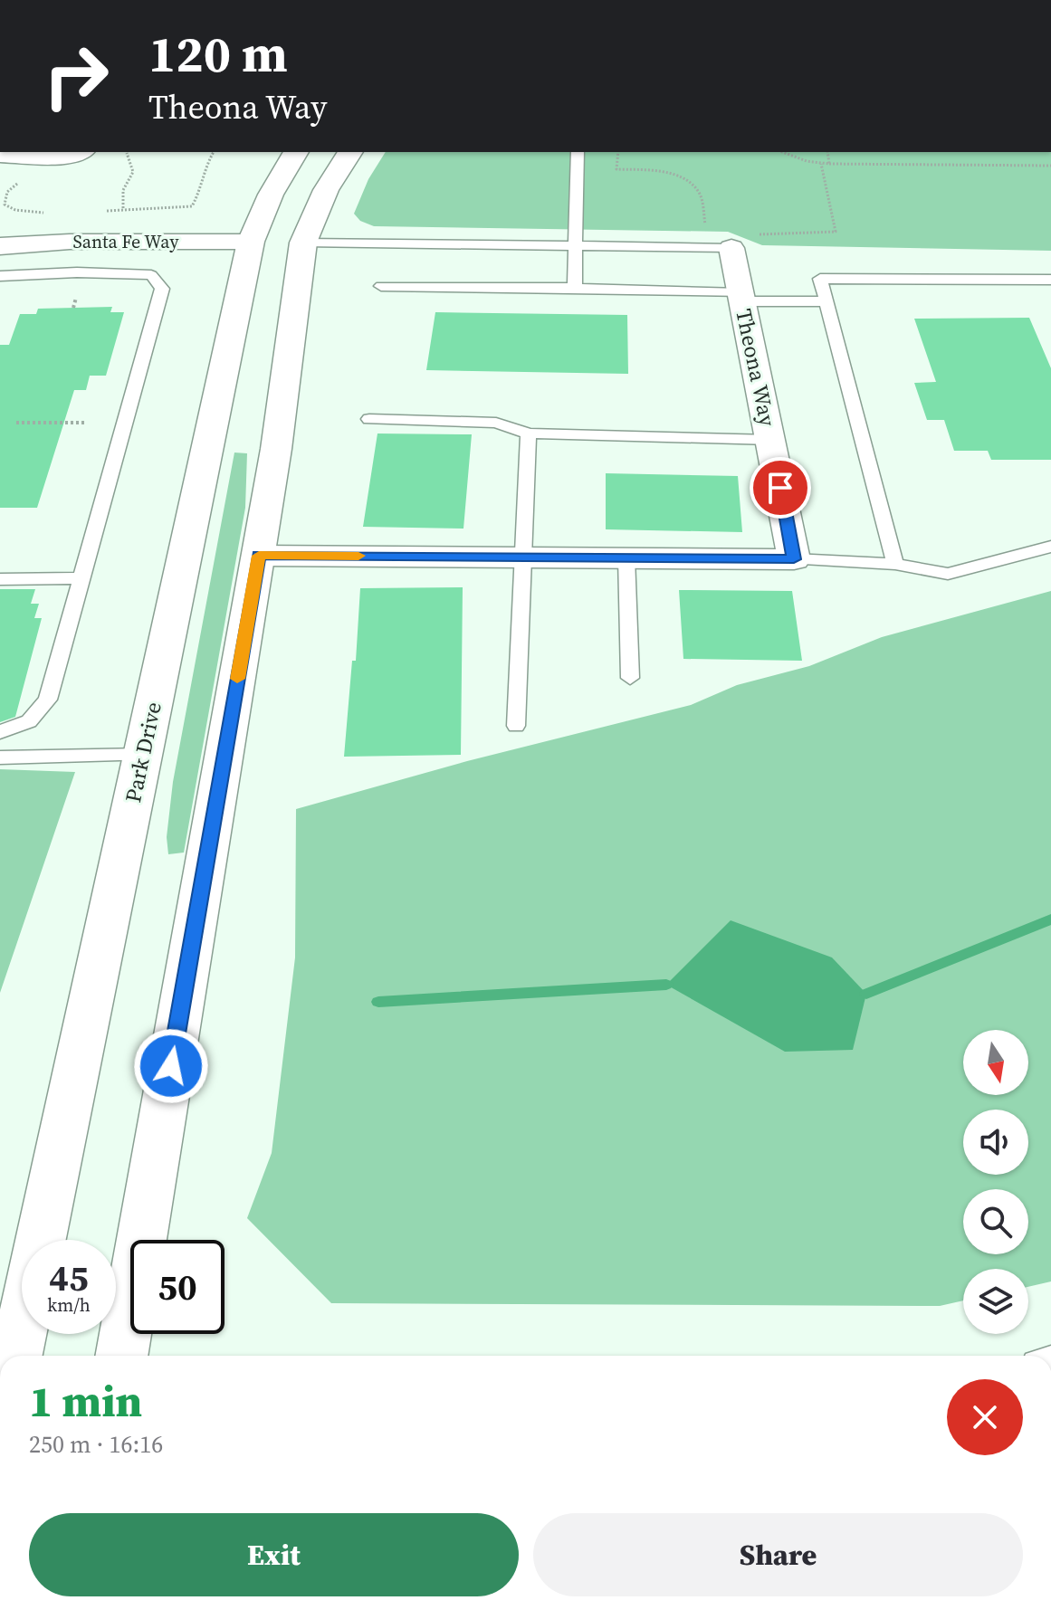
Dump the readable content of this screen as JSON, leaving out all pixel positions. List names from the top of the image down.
{
  "streets": {
    "main road": ["Park Drive"],
    "street": ["Santa Fe Way", "Theona Way"]
  },
  "crossings": [
    ["Santa Fe Way", "Park Drive"]
  ],
  "north": "bottom",
  "page": {
    "turn": ["120 m", "Theona Way"],
    "speed": "45 km/h",
    "limit": "50",
    "heading": ["1 min", "250 m · 16:16"],
    "buttons": ["Exit", "Share"]
  }
}
